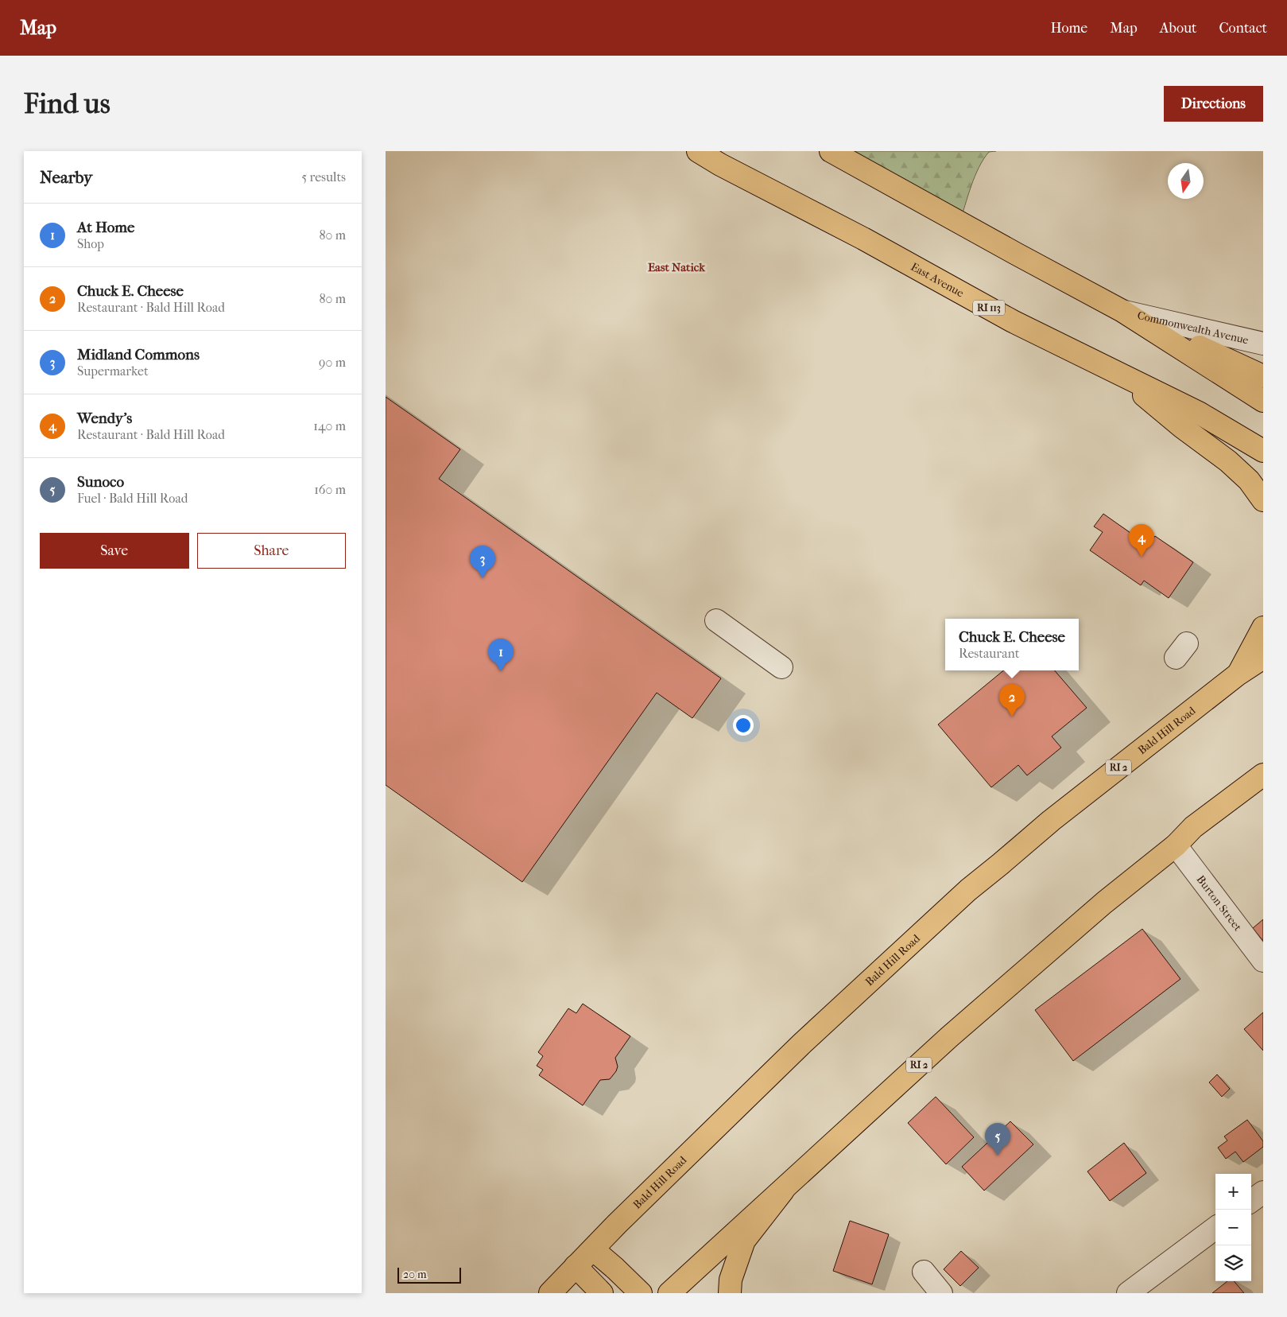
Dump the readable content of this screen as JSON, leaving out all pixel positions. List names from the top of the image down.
{
  "streets": {
    "main road": [
      "East Avenue",
      "RI 113",
      "Bald Hill Road",
      "RI 2"
    ],
    "street": ["Commonwealth Avenue", "Burton Street"]
  },
  "crossings": [
    ["RI 2", "Burton Street"]
  ],
  "districts": ["East Natick"],
  "scale_bar": "20 m",
  "north": "bottom",
  "page": {
    "header": "Map",
    "nav": [
      "Home",
      "Map",
      "About",
      "Contact"
    ],
    "buttons": [
      "Directions",
      ["Save", "Share"]
    ],
    "title": "Find us",
    "heading": ["Nearby", "5 results"],
    "list": [
      {
        "mark": "1",
        "name": "At Home",
        "note": "Shop",
        "value": "80 m"
      },
      {
        "mark": "2",
        "name": "Chuck E. Cheese",
        "note": "Restaurant · Bald Hill Road",
        "value": "80 m"
      },
      {
        "mark": "3",
        "name": "Midland Commons",
        "note": "Supermarket",
        "value": "90 m"
      },
      {
        "mark": "4",
        "name": "Wendy's",
        "note": "Restaurant · Bald Hill Road",
        "value": "140 m"
      },
      {
        "mark": "5",
        "name": "Sunoco",
        "note": "Fuel · Bald Hill Road",
        "value": "160 m"
      }
    ],
    "pins": [
      "4",
      "3",
      "1",
      "2",
      "5"
    ],
    "popup": ["Chuck E. Cheese", "Restaurant"],
    "map_buttons": ["+", "−"],
    "scale": "20 m"
  }
}
